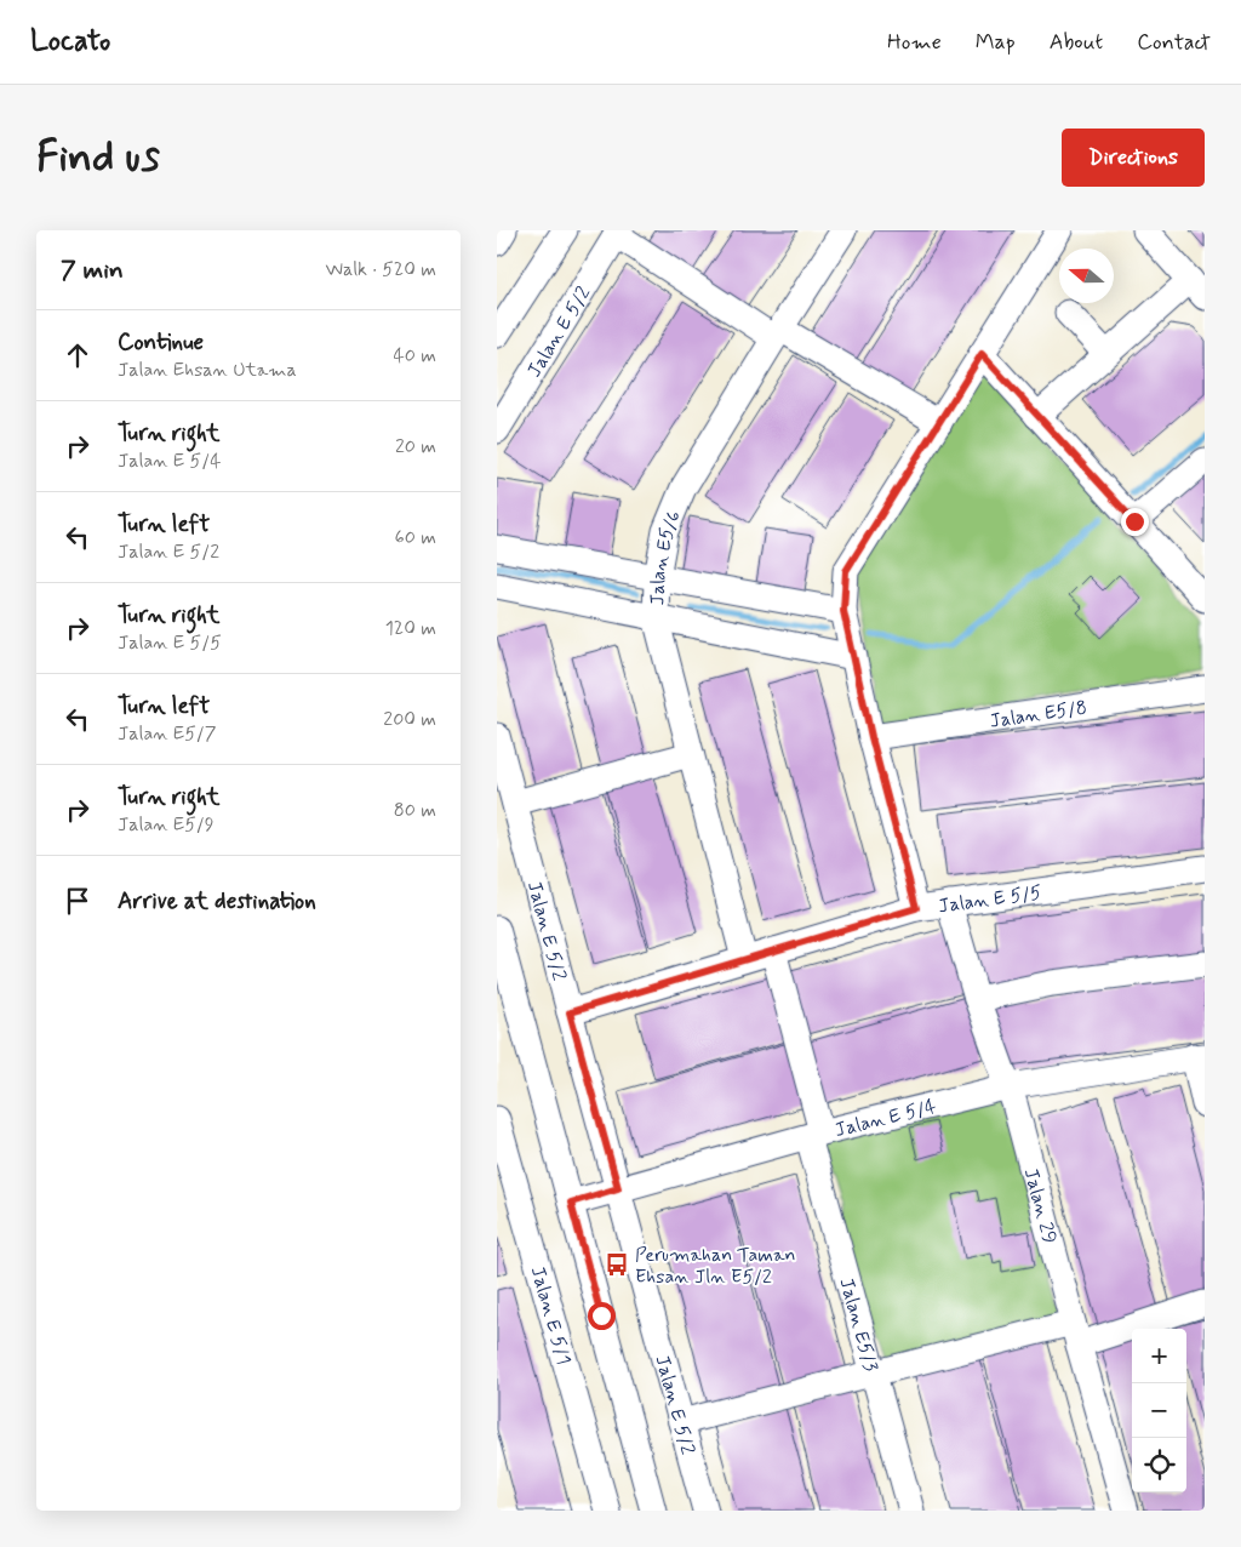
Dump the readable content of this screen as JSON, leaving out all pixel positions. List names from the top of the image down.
{
  "streets": {
    "street": [
      "Jalan E 5/2",
      "Jalan E5/6",
      "Jalan E5/8",
      "Jalan E 5/5",
      "Jalan E 5/4",
      "Jalan 29",
      "Jalan E 5/1",
      "Jalan E5/3"
    ]
  },
  "crossings": [
    ["Jalan E 5/2", "Jalan E 5/5"],
    ["Jalan E 5/2", "Jalan E 5/4"],
    ["Jalan E5/6", "Jalan E 5/5"],
    ["Jalan E 5/5", "Jalan 29"],
    ["Jalan E 5/5", "Jalan E5/3"],
    ["Jalan E 5/4", "Jalan 29"],
    ["Jalan E 5/4", "Jalan E5/3"]
  ],
  "places": {
    "bus stop": ["Perumahan Taman Ehsan Jln E5/2"]
  },
  "north": "left",
  "page": {
    "header": "Locato",
    "nav": [
      "Home",
      "Map",
      "About",
      "Contact"
    ],
    "buttons": "Directions",
    "title": "Find us",
    "heading": ["7 min", "Walk · 520 m"],
    "list": [
      ["Continue", "Jalan Ehsan Utama", "40 m"],
      ["Turn right", "Jalan E 5/4", "20 m"],
      ["Turn left", "Jalan E 5/2", "60 m"],
      ["Turn right", "Jalan E 5/5", "120 m"],
      ["Turn left", "Jalan E5/7", "200 m"],
      ["Turn right", "Jalan E5/9", "80 m"],
      "Arrive at destination"
    ],
    "map_buttons": ["+", "−"]
  }
}
